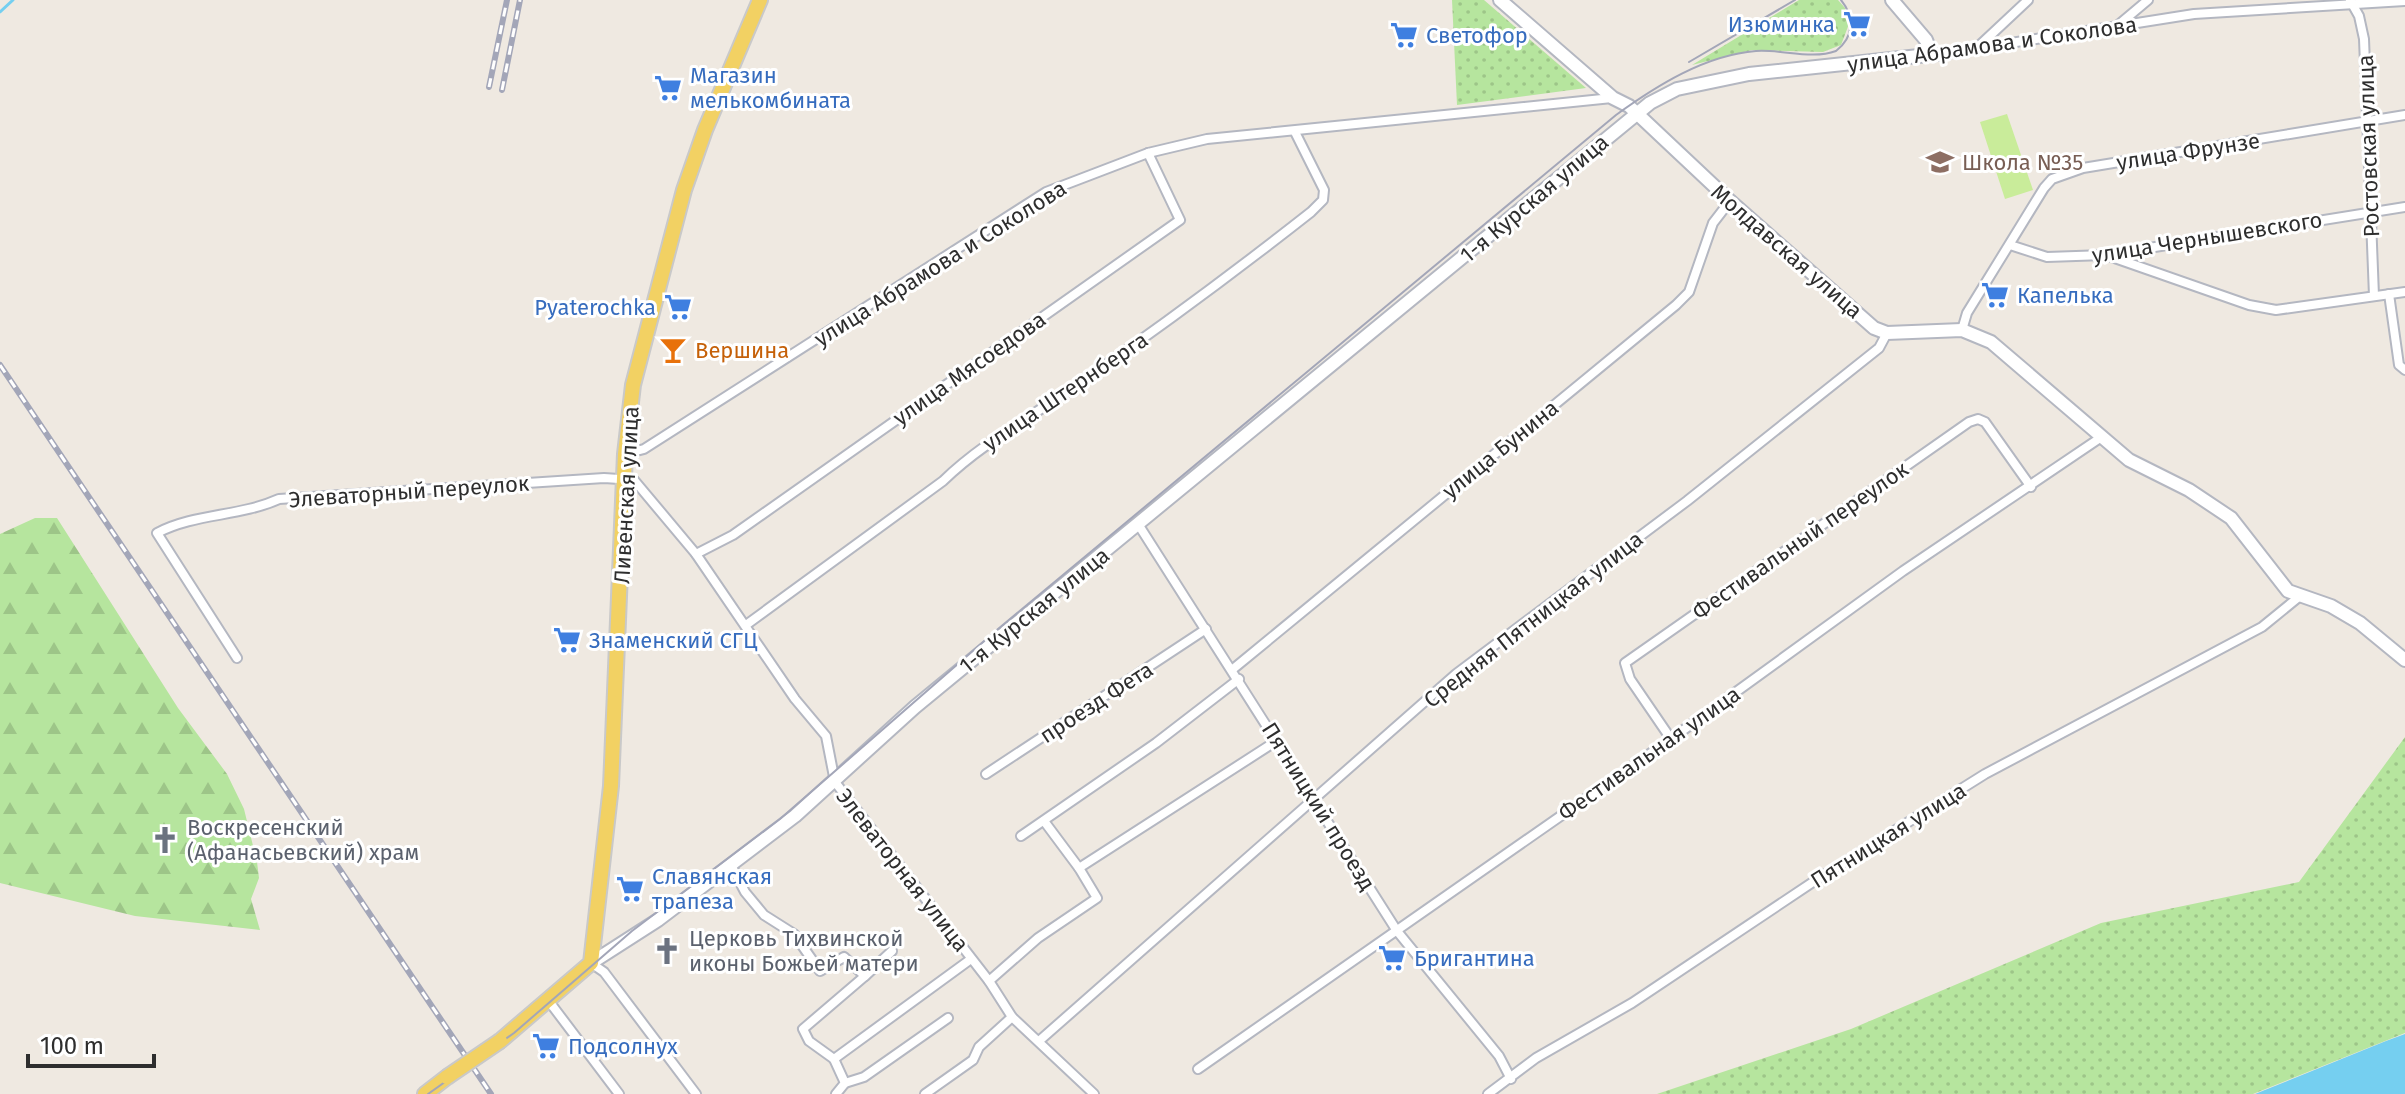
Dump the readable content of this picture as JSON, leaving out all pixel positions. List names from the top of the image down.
{
  "streets": {
    "main road": ["1-я Курская улица", "Ливенская улица"],
    "street": [
      "улица Абрамова и Соколова",
      "Ростовская улица",
      "улица Фрунзе",
      "улица Чернышевского",
      "Молдавская улица",
      "улица Мясоедова",
      "улица Штернберга",
      "улица Бунина",
      "Элеваторный переулок",
      "Фестивальный переулок",
      "Средняя Пятницкая улица",
      "проезд Фета",
      "Фестивальная улица",
      "Пятницкий проезд",
      "Пятницкая улица",
      "Элеваторная улица"
    ]
  },
  "crossings": [
    ["улица Абрамова и Соколова", "Ростовская улица"],
    ["улица Абрамова и Соколова", "1-я Курская улица"],
    ["улица Абрамова и Соколова", "Молдавская улица"],
    ["улица Абрамова и Соколова", "улица Мясоедова"],
    ["улица Абрамова и Соколова", "улица Штернберга"],
    ["улица Абрамова и Соколова", "Ливенская улица"],
    ["Ростовская улица", "улица Фрунзе"],
    ["Ростовская улица", "улица Чернышевского"],
    ["улица Фрунзе", "улица Чернышевского"],
    ["1-я Курская улица", "Молдавская улица"],
    ["1-я Курская улица", "Ливенская улица"],
    ["1-я Курская улица", "Пятницкий проезд"],
    ["1-я Курская улица", "Элеваторная улица"],
    ["Молдавская улица", "улица Бунина"],
    ["Молдавская улица", "Средняя Пятницкая улица"],
    ["улица Мясоедова", "Элеваторная улица"],
    ["улица Штернберга", "Элеваторная улица"],
    ["улица Бунина", "Пятницкий проезд"],
    ["Элеваторный переулок", "Ливенская улица"],
    ["Элеваторный переулок", "Элеваторная улица"],
    ["Ливенская улица", "Элеваторная улица"],
    ["Фестивальный переулок", "Фестивальная улица"],
    ["Средняя Пятницкая улица", "Пятницкий проезд"],
    ["Средняя Пятницкая улица", "Элеваторная улица"],
    ["проезд Фета", "Пятницкий проезд"],
    ["Фестивальная улица", "Пятницкий проезд"],
    ["Пятницкий проезд", "Пятницкая улица"]
  ],
  "places": {
    "supermarket": [
      "Изюминка",
      "Светофор",
      "Магазин мелькомбината",
      "Капелька",
      "Pyaterochka",
      "Знаменский СГЦ",
      "Славянская трапеза",
      "Бригантина",
      "Подсолнух"
    ],
    "school or university": ["Школа №35"],
    "bar": ["Вершина"],
    "church": ["Воскресенский (Афанасьевский) храм", "Церковь Тихвинской иконы Божьей матери"]
  },
  "scale_bar": "100 m"
}
